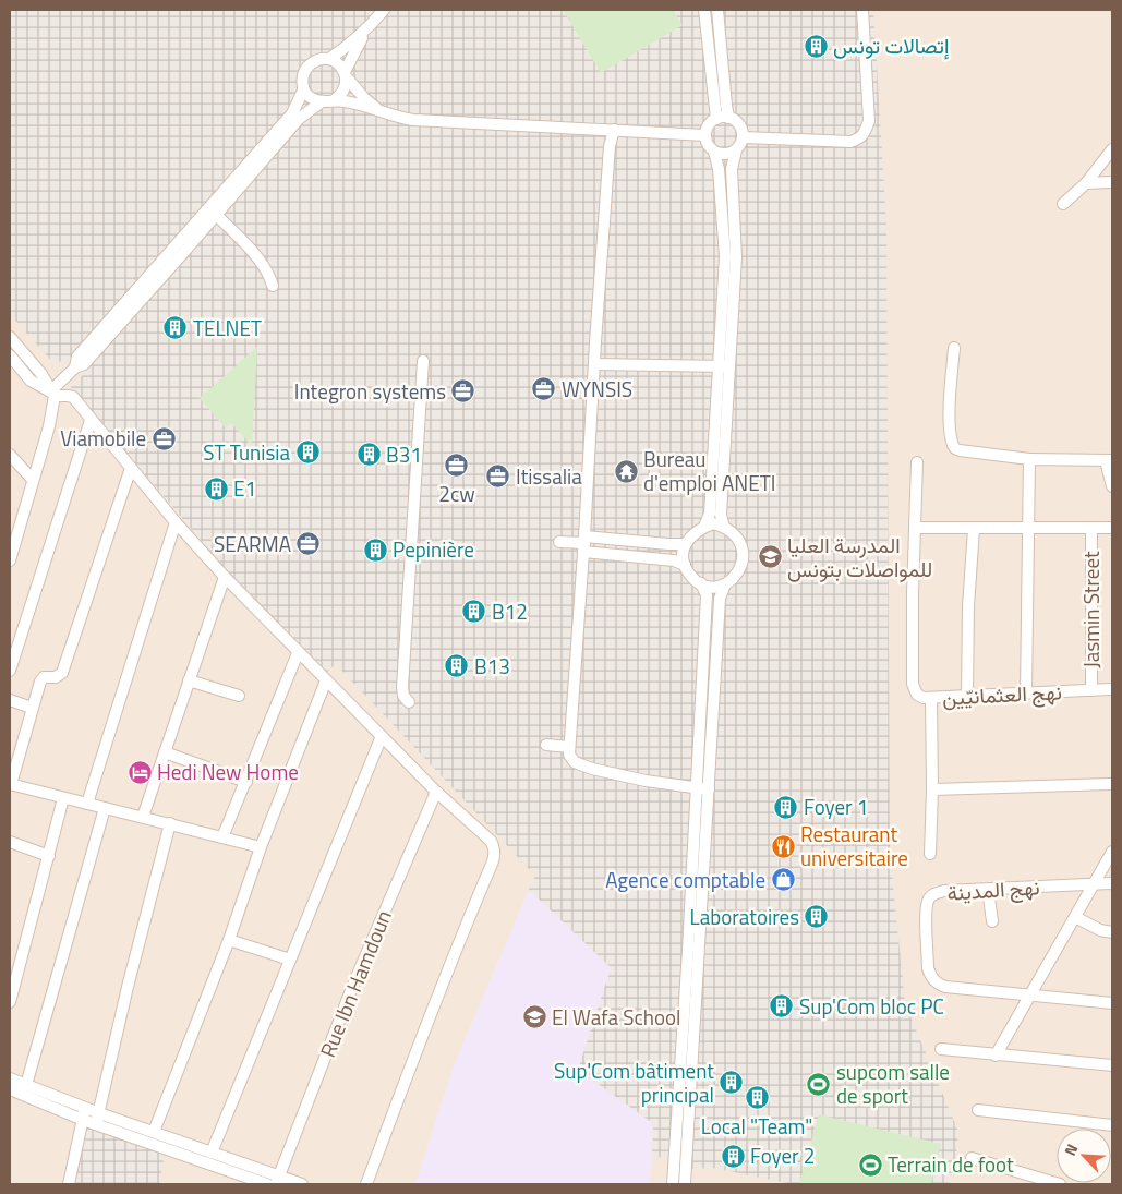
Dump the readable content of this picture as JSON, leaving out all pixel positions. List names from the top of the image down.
{
  "streets": {
    "street": [
      "Jasmin Street",
      "نهج العثمانيّين",
      "نهج المدينة",
      "Rue Ibn Hamdoun"
    ]
  },
  "crossings": [
    ["Jasmin Street", "نهج العثمانيّين"]
  ],
  "places": {
    "building": [
      "إتصالات تونس",
      "TELNET",
      "ST Tunisia",
      "B31",
      "E1",
      "Pepinière",
      "B12",
      "B13",
      "Foyer 1",
      "Laboratoires",
      "Sup'Com bloc PC",
      "Sup'Com bâtiment principal",
      "Local \"Team\"",
      "Foyer 2"
    ],
    "office": [
      "WYNSIS",
      "Integron systems",
      "Viamobile",
      "2cw",
      "Itissalia",
      "SEARMA"
    ],
    "temple": ["Bureau d'emploi ANETI"],
    "school or university": ["المدرسة العليا للمواصلات بتونس", "El Wafa School"],
    "hotel": ["Hedi New Home"],
    "restaurant": ["Restaurant universitaire"],
    "shop": ["Agence comptable"],
    "sports": ["supcom salle de sport", "Terrain de foot"]
  },
  "north": "top left"
}
